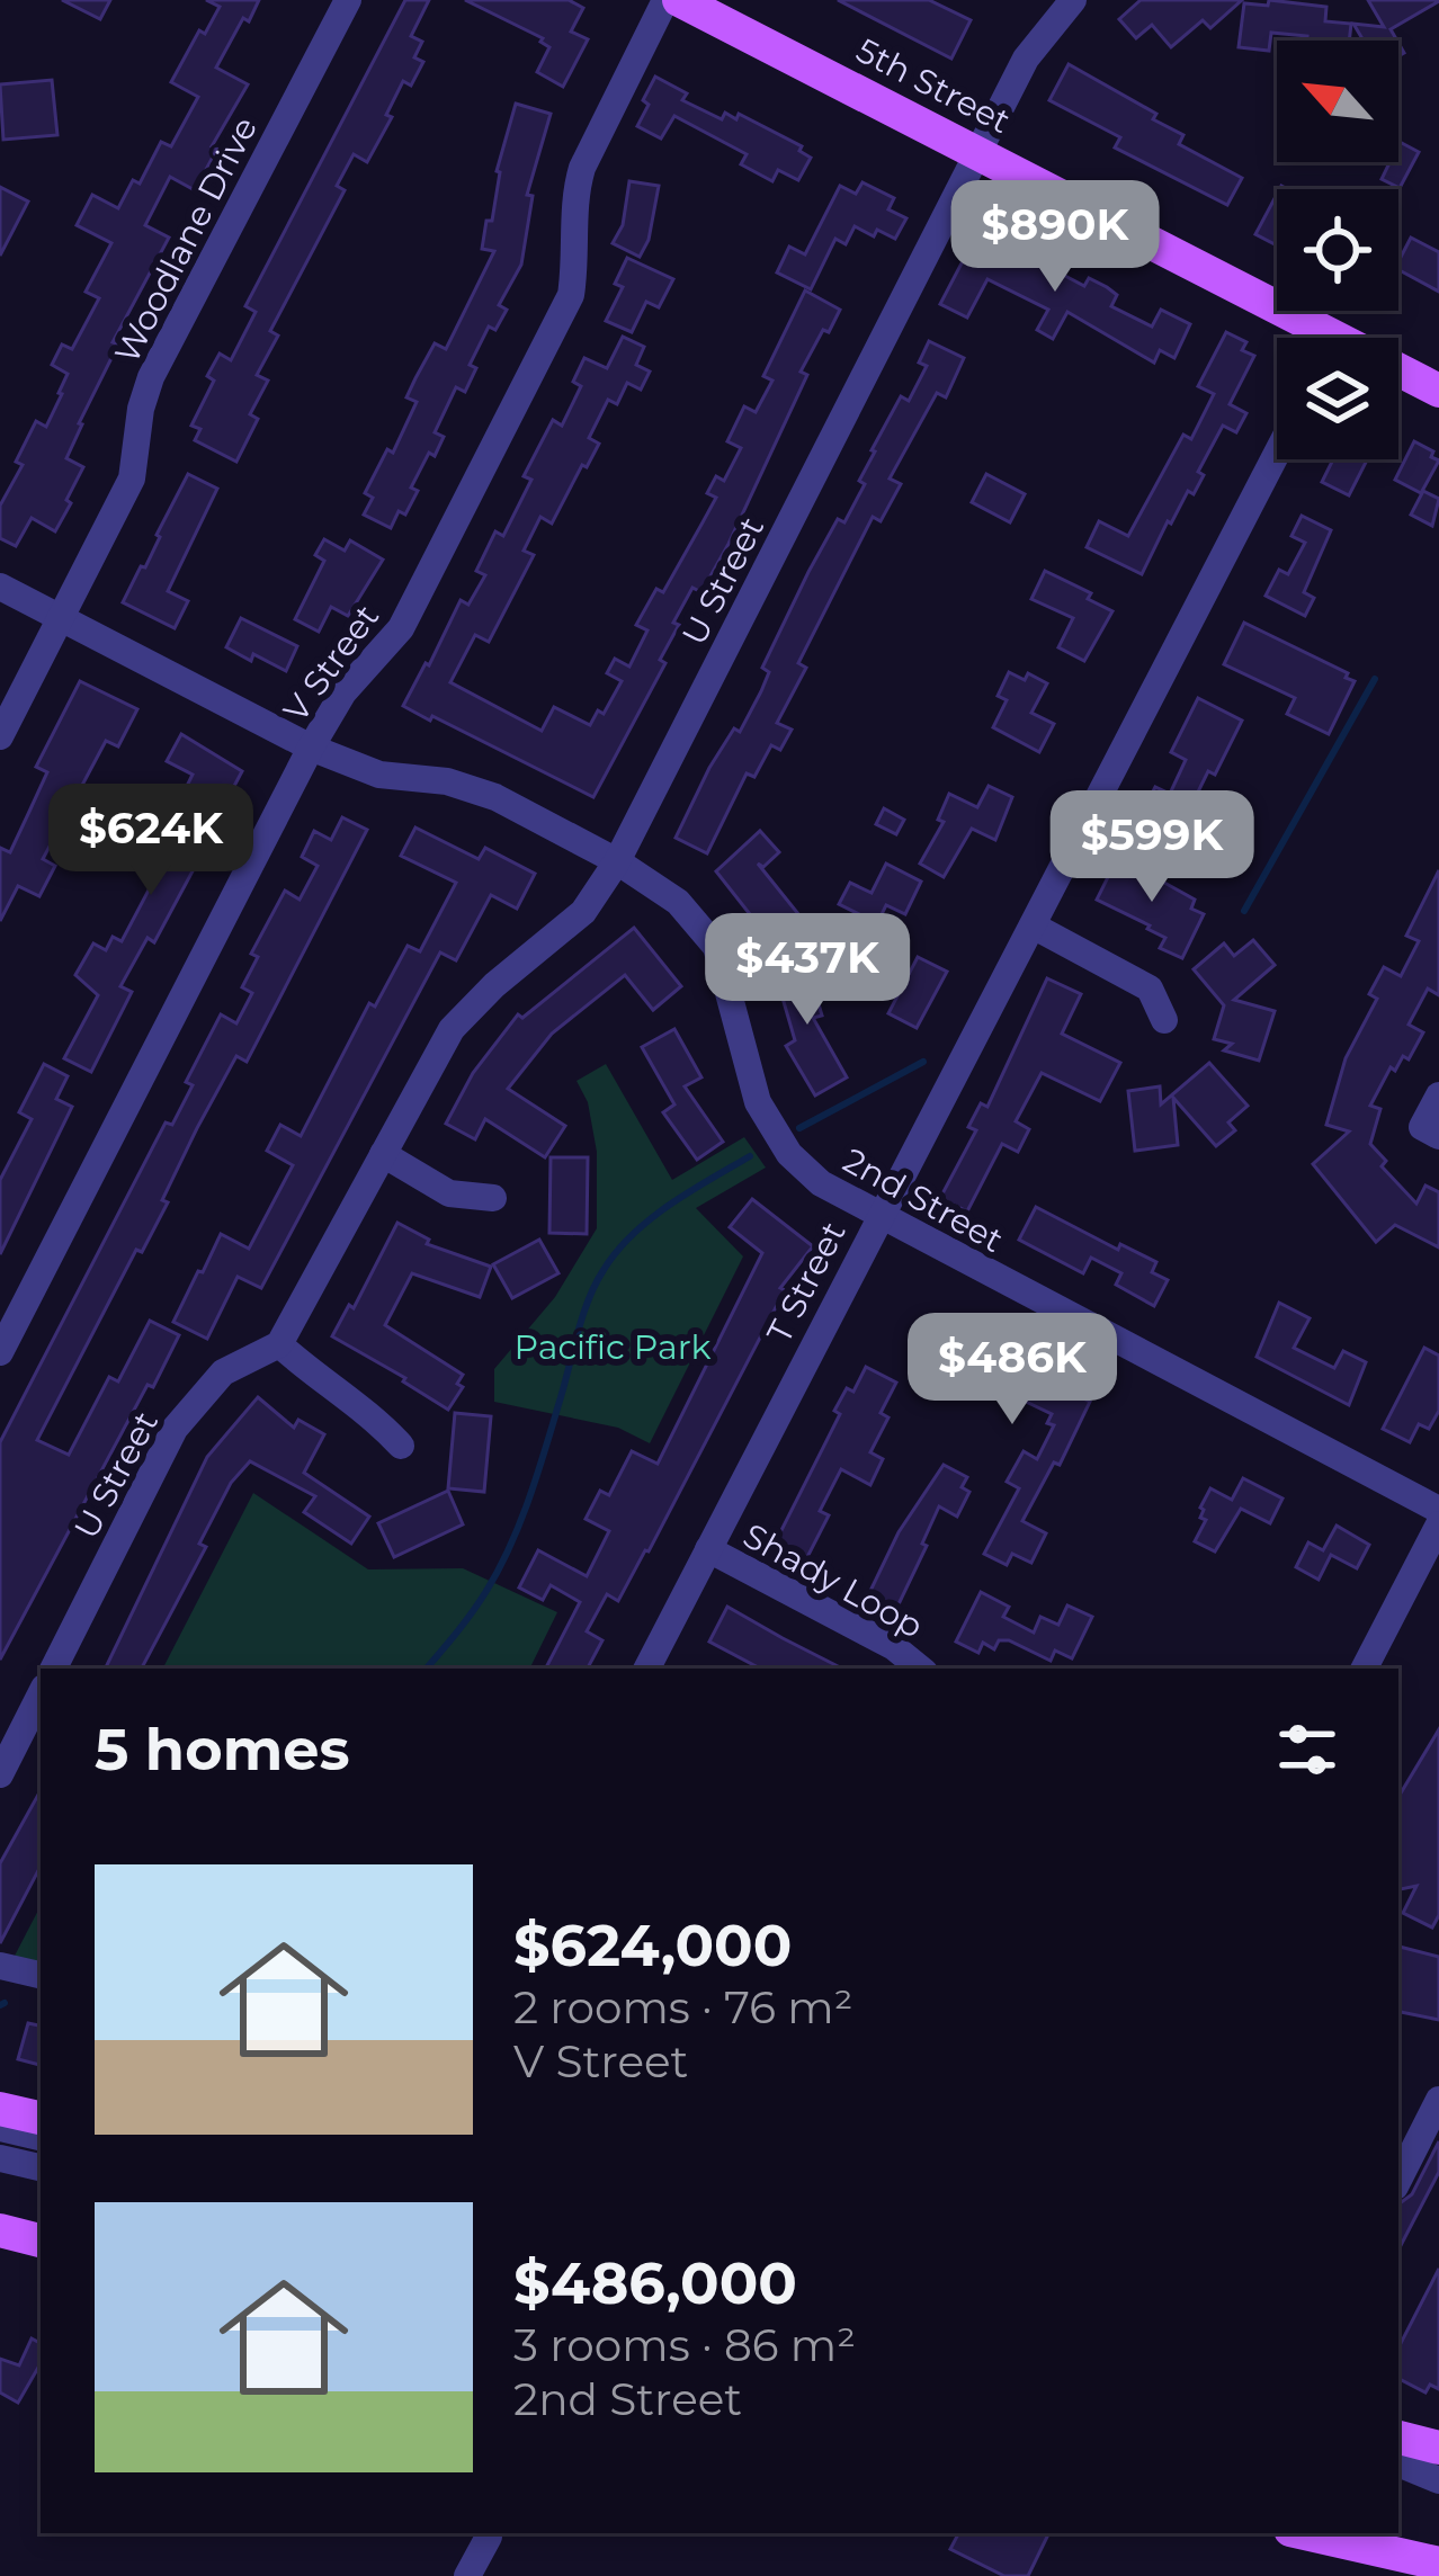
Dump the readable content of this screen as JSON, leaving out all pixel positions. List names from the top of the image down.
{
  "streets": {
    "main road": ["5th Street"],
    "street": [
      "Woodlane Drive",
      "U Street",
      "V Street",
      "2nd Street",
      "T Street",
      "Shady Loop"
    ]
  },
  "crossings": [
    ["5th Street", "U Street"],
    ["Woodlane Drive", "2nd Street"],
    ["U Street", "2nd Street"],
    ["V Street", "2nd Street"],
    ["2nd Street", "T Street"],
    ["T Street", "Shady Loop"]
  ],
  "parks": ["Pacific Park"],
  "north": "top left",
  "page": {
    "price": [
      "$890K",
      "$624K",
      "$599K",
      "$437K",
      "$486K"
    ],
    "heading": "5 homes",
    "list": [
      {
        "name": "$624,000",
        "note": "2 rooms · 76 m² · V Street"
      },
      {
        "name": "$486,000",
        "note": "3 rooms · 86 m² · 2nd Street"
      }
    ]
  }
}
